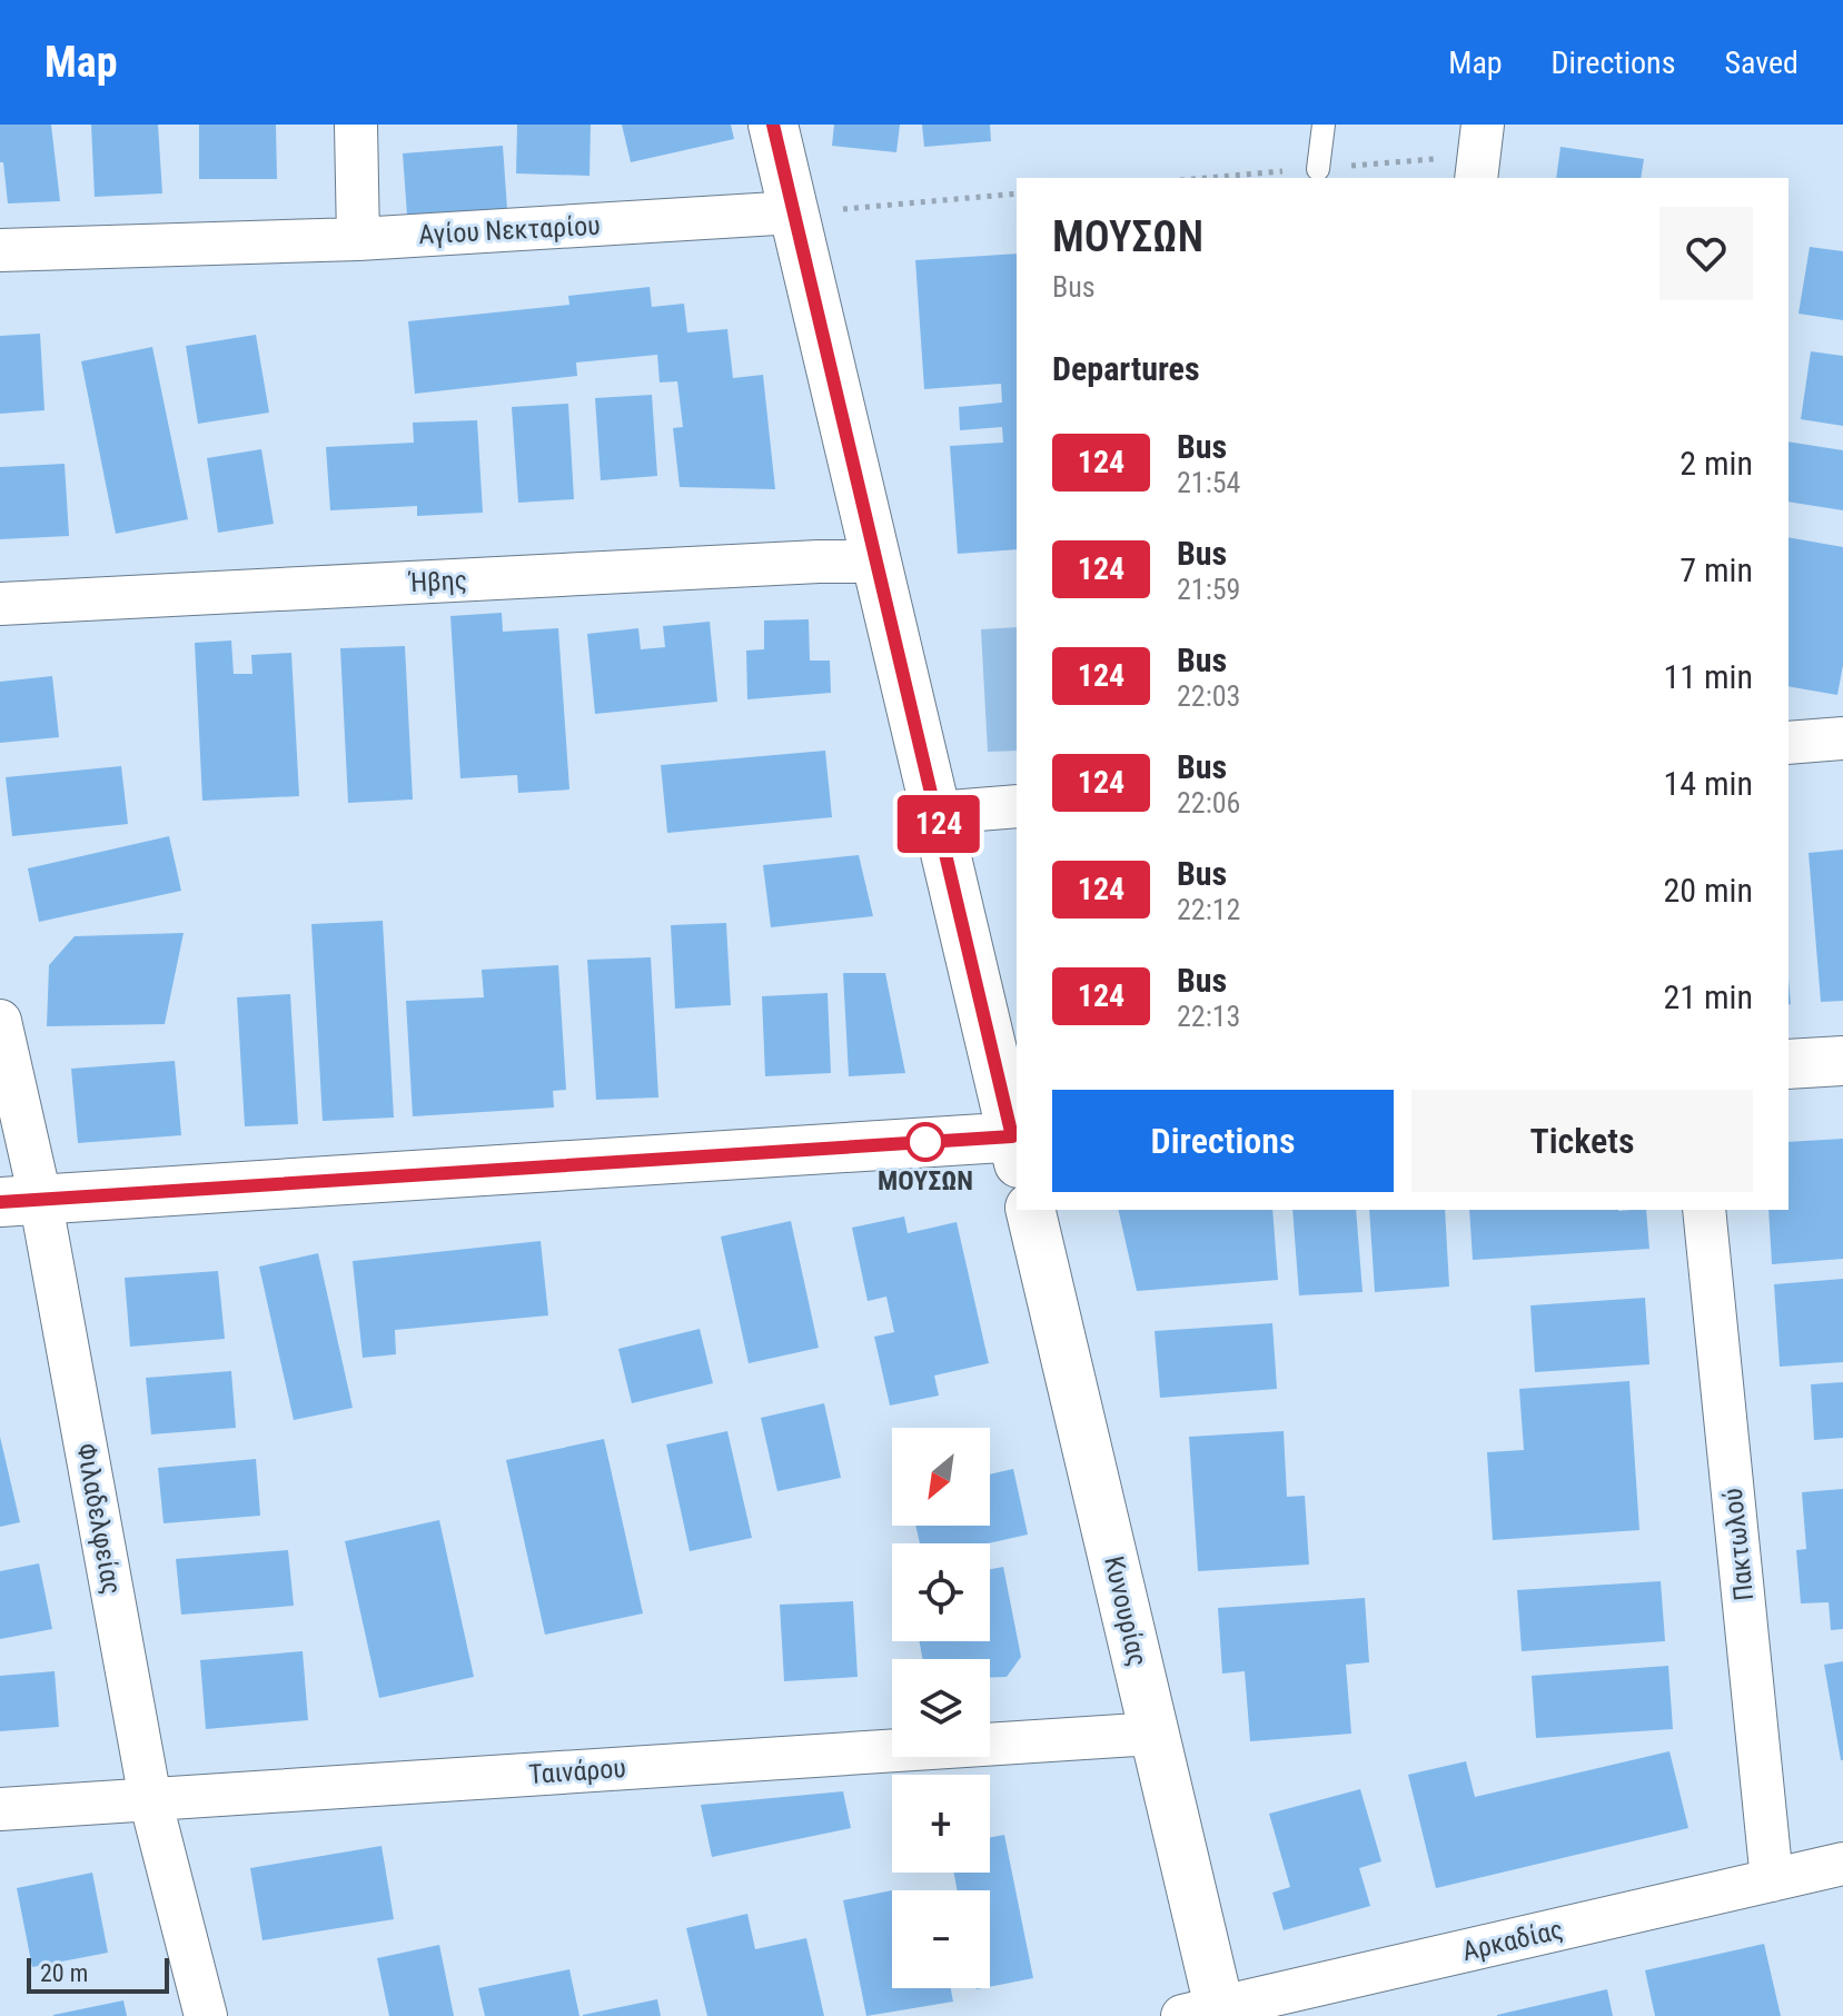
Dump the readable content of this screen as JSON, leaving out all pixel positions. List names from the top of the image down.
{
  "streets": {
    "street": [
      "Αγίου Νεκταρίου",
      "Ήβης",
      "Φιλαδελφείας",
      "Πακτωλού",
      "Κυνουρίας",
      "Ταινάρου",
      "Αρκαδίας"
    ]
  },
  "crossings": [
    ["Φιλαδελφείας", "Ταινάρου"],
    ["Πακτωλού", "Αρκαδίας"],
    ["Κυνουρίας", "Ταινάρου"],
    ["Κυνουρίας", "Αρκαδίας"]
  ],
  "places": ["ΜΟΥΣΩΝ"],
  "lines": ["bus line 124"],
  "scale_bar": "20 m",
  "north": "bottom left",
  "page": {
    "header": "Map",
    "nav": ["Map", "Directions", "Saved"],
    "on_map": "124",
    "heading": [
      ["ΜΟΥΣΩΝ", "Bus"],
      "Departures"
    ],
    "list": [
      {
        "mark": "124",
        "name": "Bus",
        "note": "21:54",
        "value": "2 min"
      },
      {
        "mark": "124",
        "name": "Bus",
        "note": "21:59",
        "value": "7 min"
      },
      {
        "mark": "124",
        "name": "Bus",
        "note": "22:03",
        "value": "11 min"
      },
      {
        "mark": "124",
        "name": "Bus",
        "note": "22:06",
        "value": "14 min"
      },
      {
        "mark": "124",
        "name": "Bus",
        "note": "22:12",
        "value": "20 min"
      },
      {
        "mark": "124",
        "name": "Bus",
        "note": "22:13",
        "value": "21 min"
      }
    ],
    "buttons": ["Directions", "Tickets"],
    "map_buttons": ["+", "−"],
    "scale": "20 m"
  }
}
